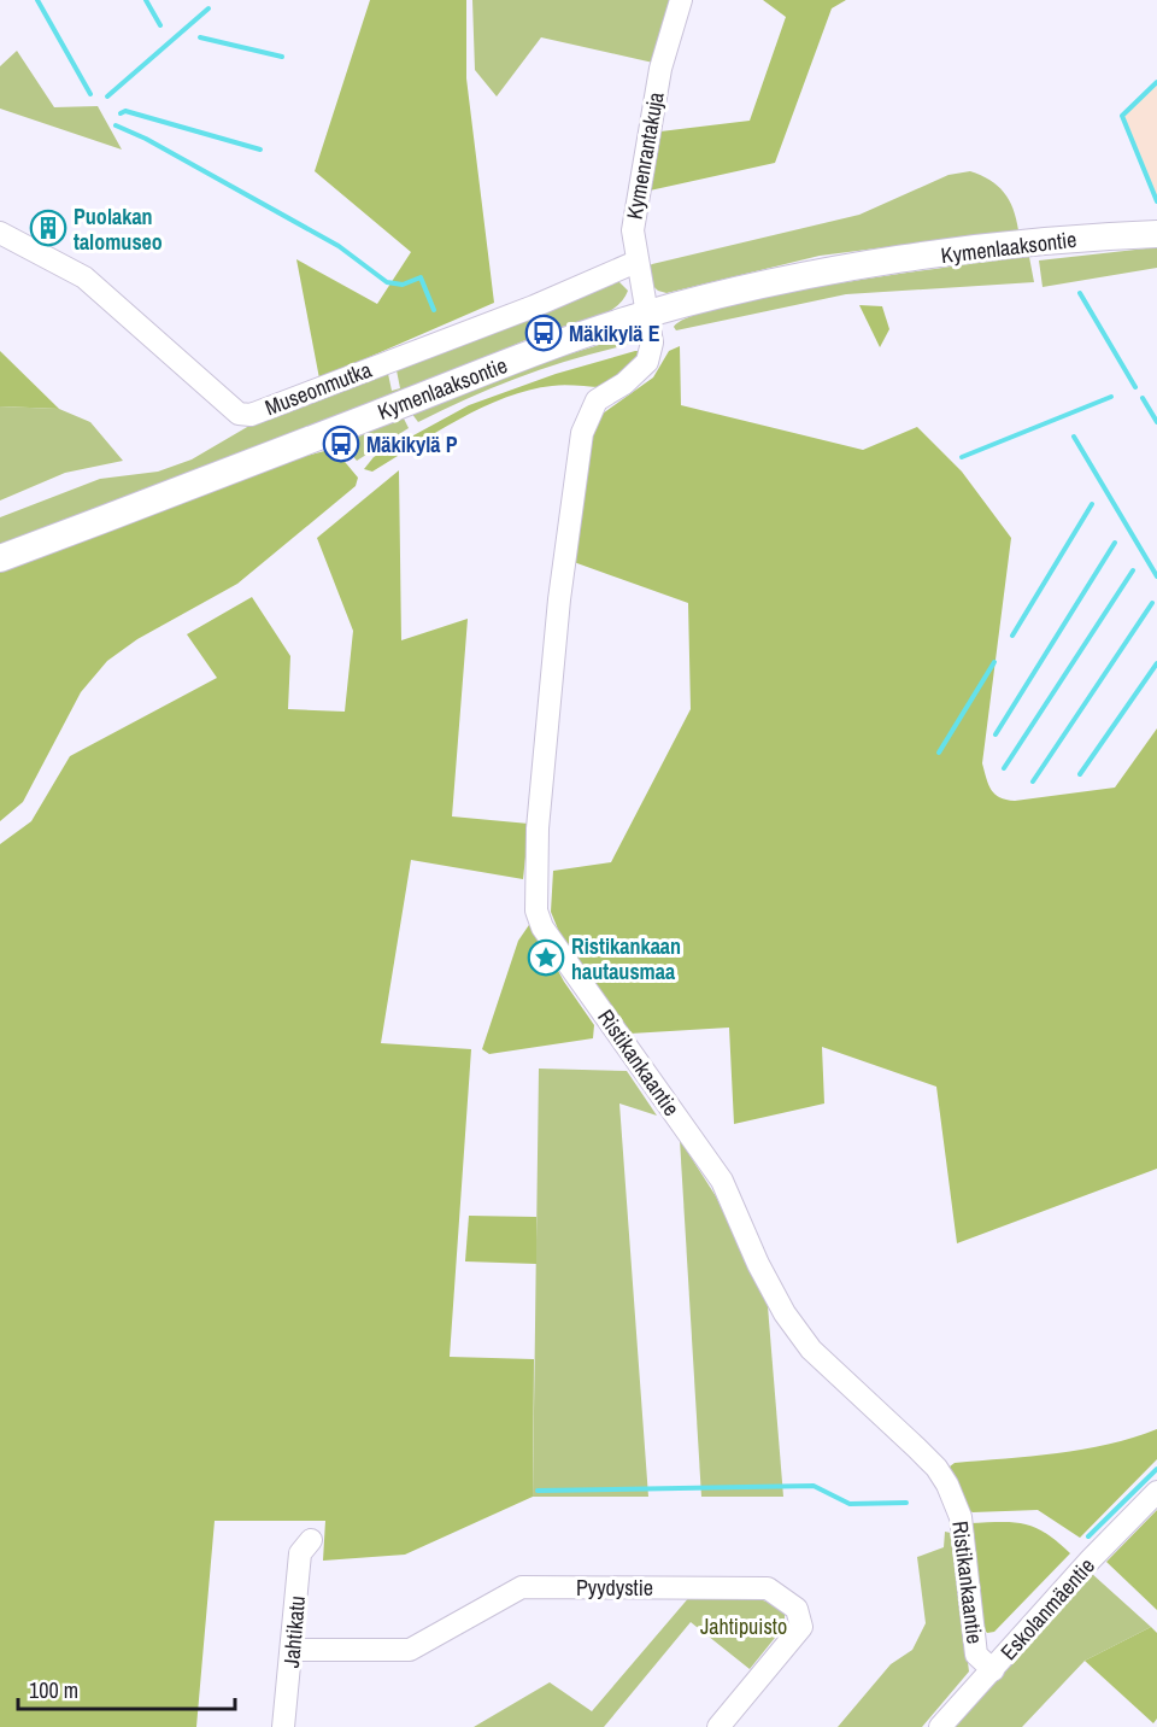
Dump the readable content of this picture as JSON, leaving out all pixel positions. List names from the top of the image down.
{
  "streets": {
    "main road": ["Kymenlaaksontie"],
    "street": [
      "Kymenrantakuja",
      "Museonmutka",
      "Ristikankaantie",
      "Pyydystie",
      "Eskolanmäentie",
      "Jahtikatu"
    ]
  },
  "crossings": [
    ["Kymenrantakuja", "Kymenlaaksontie"],
    ["Kymenrantakuja", "Museonmutka"],
    ["Kymenrantakuja", "Ristikankaantie"],
    ["Kymenlaaksontie", "Ristikankaantie"],
    ["Ristikankaantie", "Eskolanmäentie"],
    ["Pyydystie", "Jahtikatu"]
  ],
  "parks": ["Jahtipuisto"],
  "places": {
    "building": ["Puolakan talomuseo"],
    "bus stop": ["Mäkikylä E", "Mäkikylä P"],
    "place": ["Ristikankaan hautausmaa"]
  },
  "scale_bar": "100 m"
}
